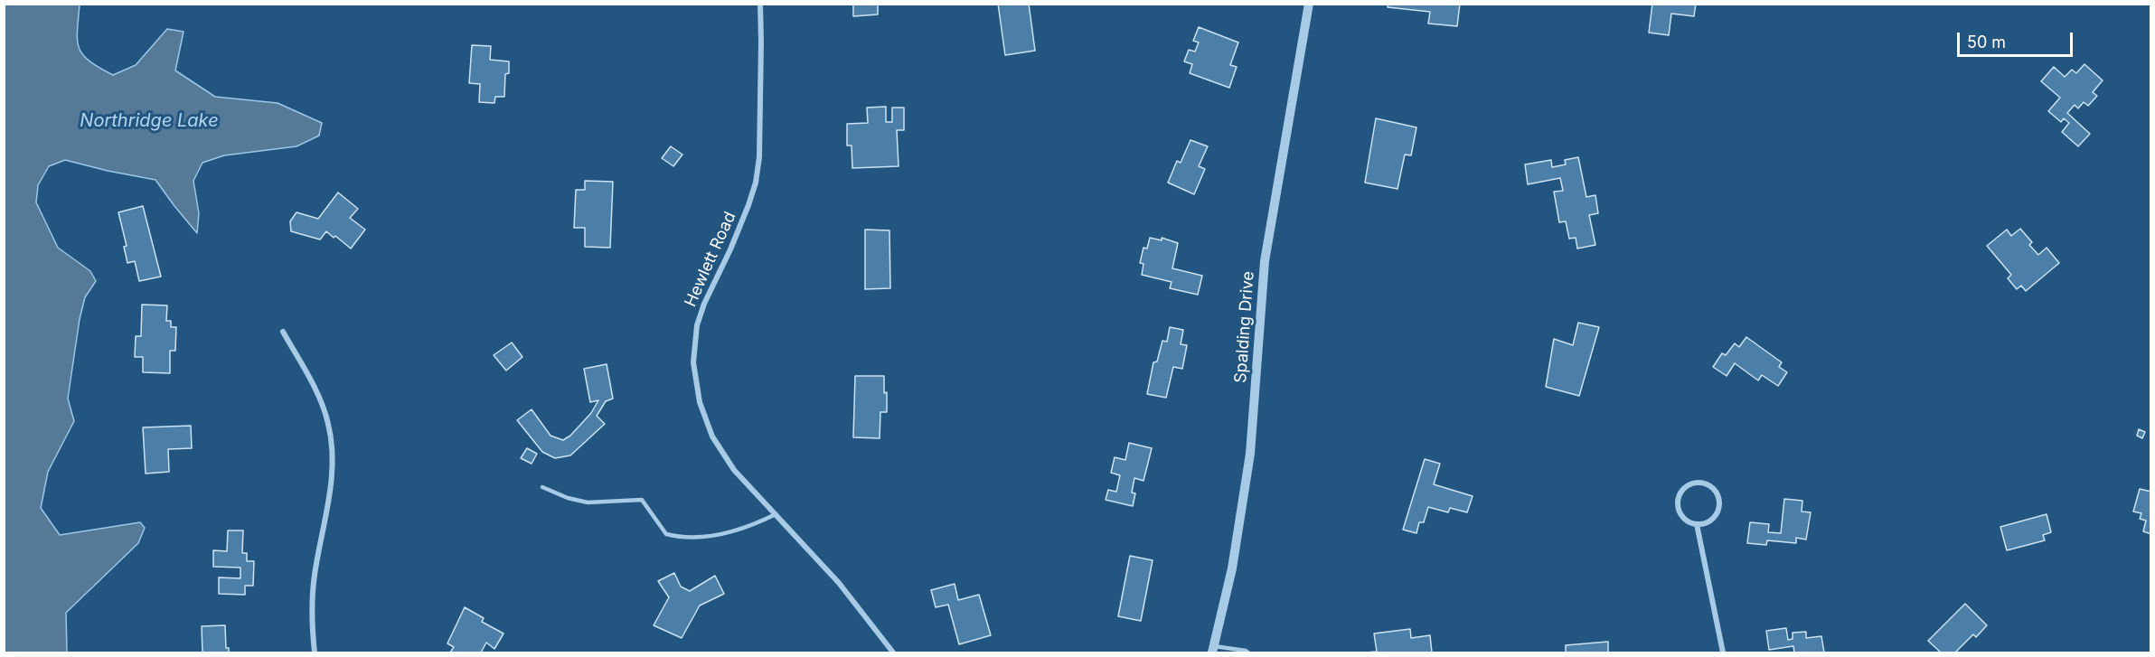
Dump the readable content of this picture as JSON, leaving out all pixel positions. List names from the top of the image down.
{
  "streets": {
    "street": ["Hewlett Road", "Spalding Drive"]
  },
  "water": ["Northridge Lake"],
  "scale_bar": "50 m"
}
